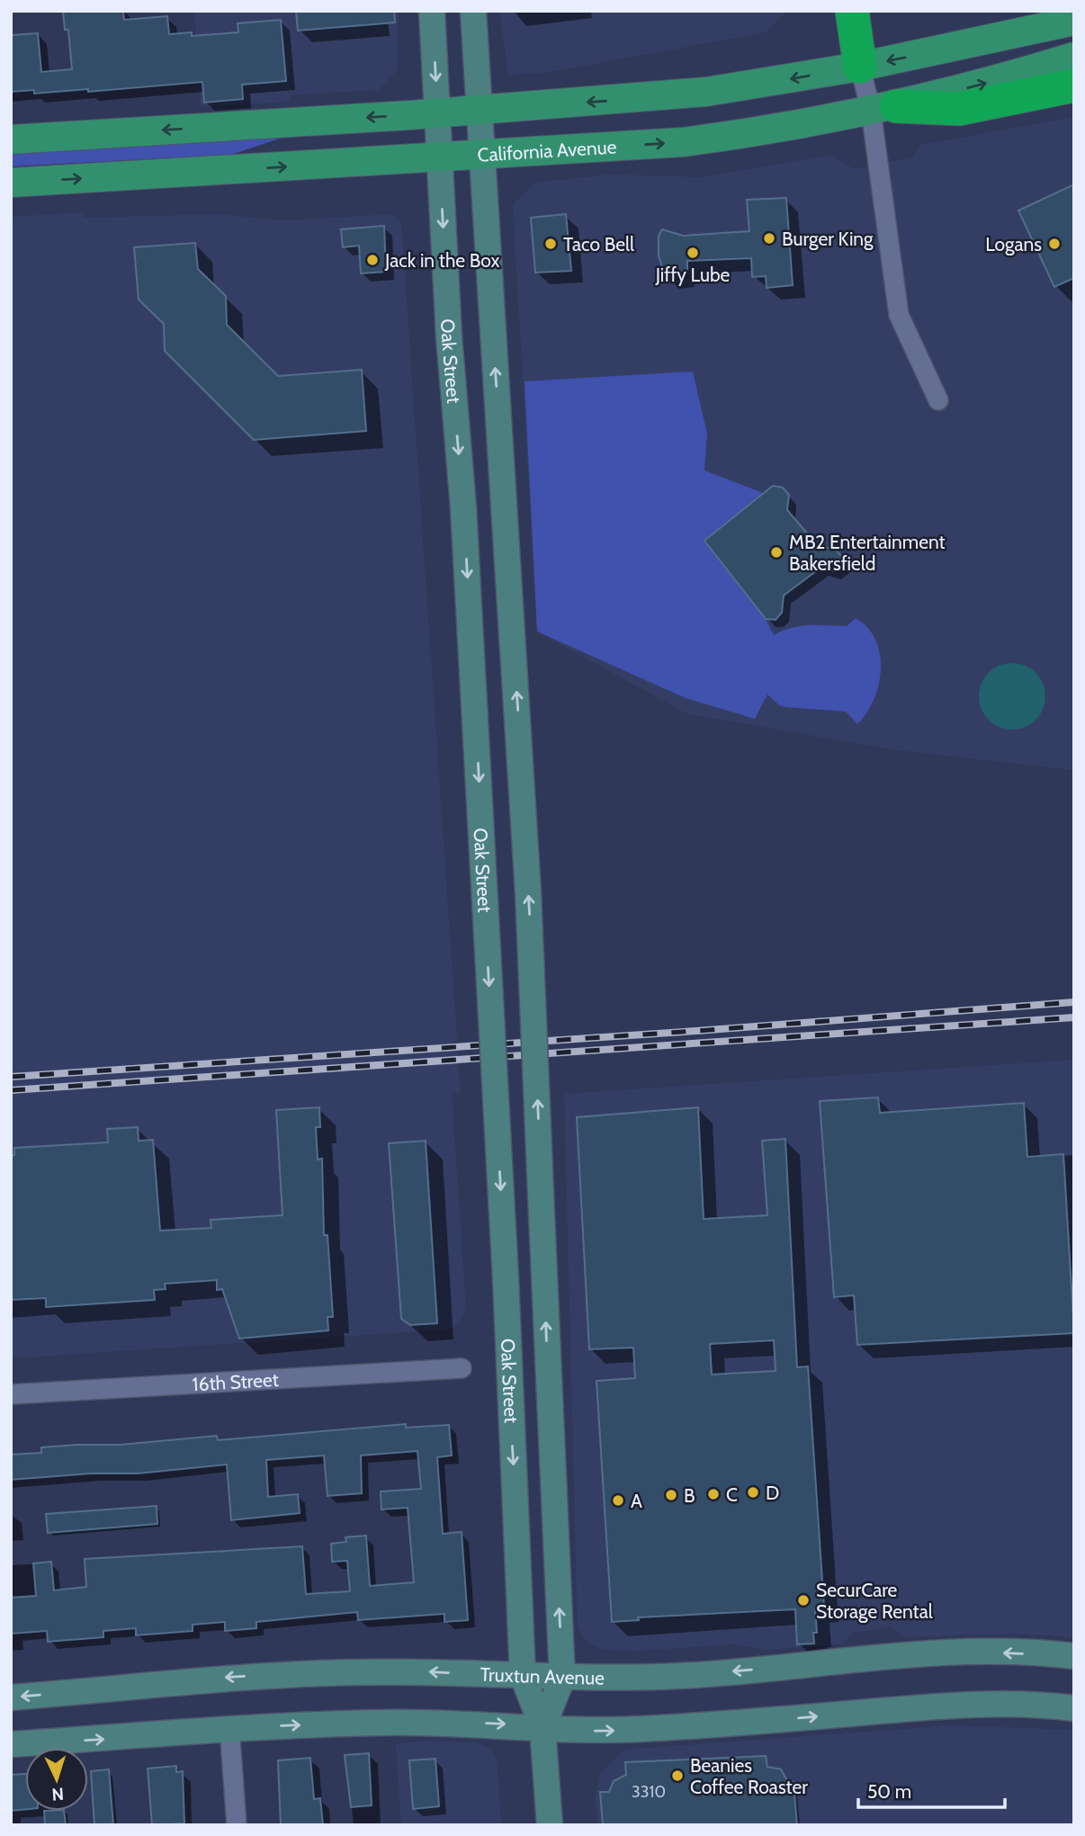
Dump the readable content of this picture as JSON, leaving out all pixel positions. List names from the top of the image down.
{
  "streets": {
    "main road": ["California Avenue", "Oak Street", "Truxtun Avenue"],
    "street": ["16th Street"]
  },
  "crossings": [
    ["California Avenue", "Oak Street"],
    ["Oak Street", "Truxtun Avenue"]
  ],
  "places": [
    "Burger King",
    "Taco Bell",
    "Logans",
    "Jiffy Lube",
    "Jack in the Box",
    "MB2 Entertainment Bakersfield",
    "D",
    "C",
    "B",
    "A",
    "SecurCare Storage Rental",
    "Beanies Coffee Roaster"
  ],
  "house_numbers": ["3310"],
  "scale_bar": "50 m",
  "north": "bottom"
}
